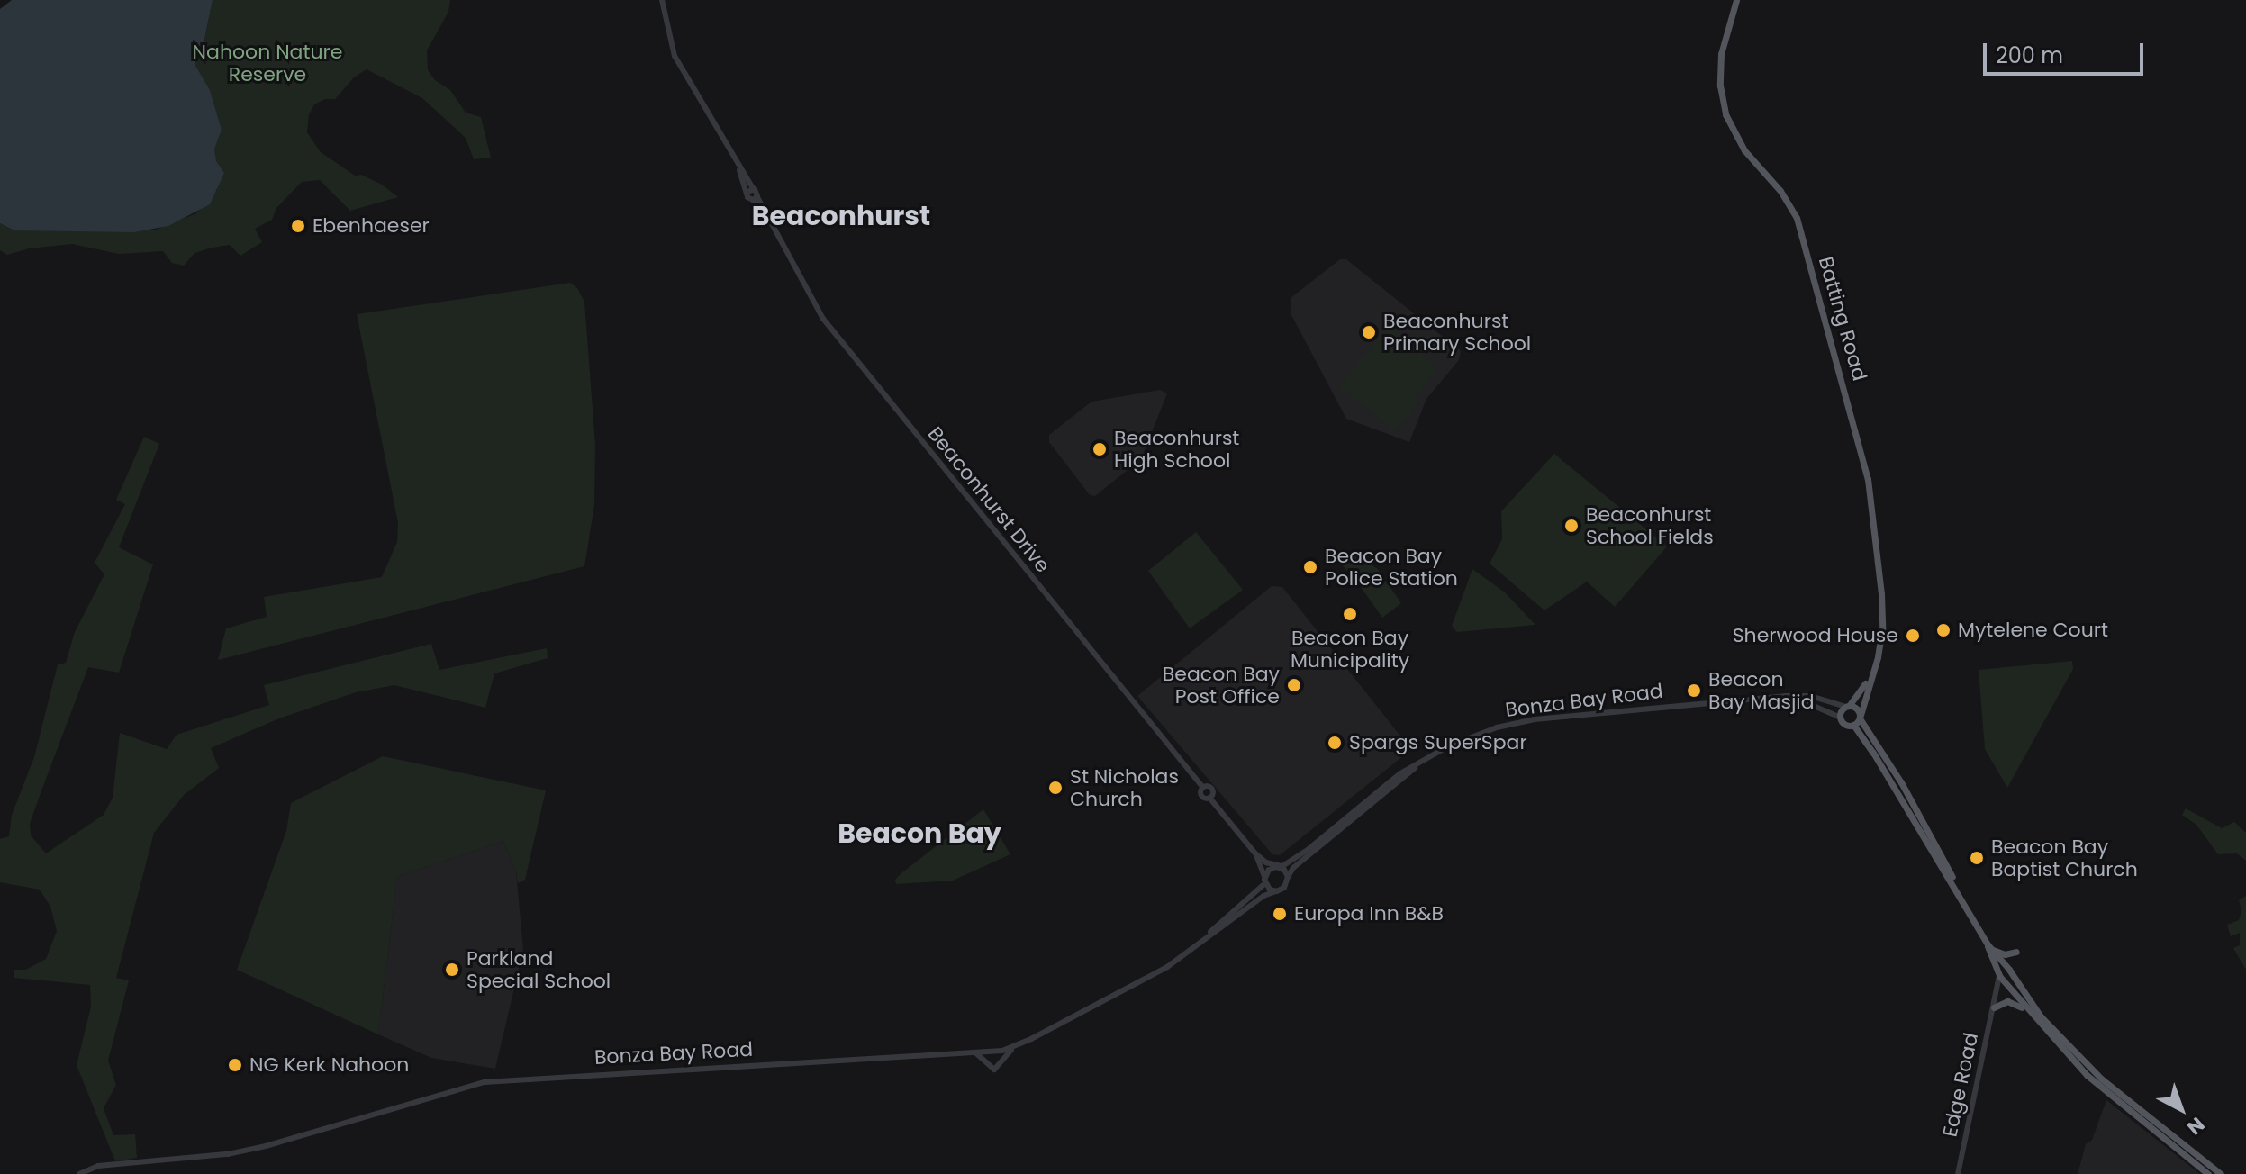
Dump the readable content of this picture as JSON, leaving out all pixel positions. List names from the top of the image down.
{
  "streets": {
    "main road": ["Batting Road"],
    "street": ["Beaconhurst Drive", "Bonza Bay Road", "Edge Road"]
  },
  "crossings": [
    ["Batting Road", "Bonza Bay Road"]
  ],
  "districts": ["Beaconhurst", "Beacon Bay"],
  "parks": ["Nahoon Nature Reserve"],
  "places": [
    "Ebenhaeser",
    "Beaconhurst Primary School",
    "Beaconhurst High School",
    "Beaconhurst School Fields",
    "Beacon Bay Police Station",
    "Beacon Bay Municipality",
    "Mytelene Court",
    "Sherwood House",
    "Beacon Bay Post Office",
    "Beacon Bay Masjid",
    "Spargs SuperSpar",
    "St Nicholas Church",
    "Beacon Bay Baptist Church",
    "Europa Inn B&B",
    "Parkland Special School",
    "NG Kerk Nahoon"
  ],
  "scale_bar": "200 m",
  "north": "bottom right"
}
